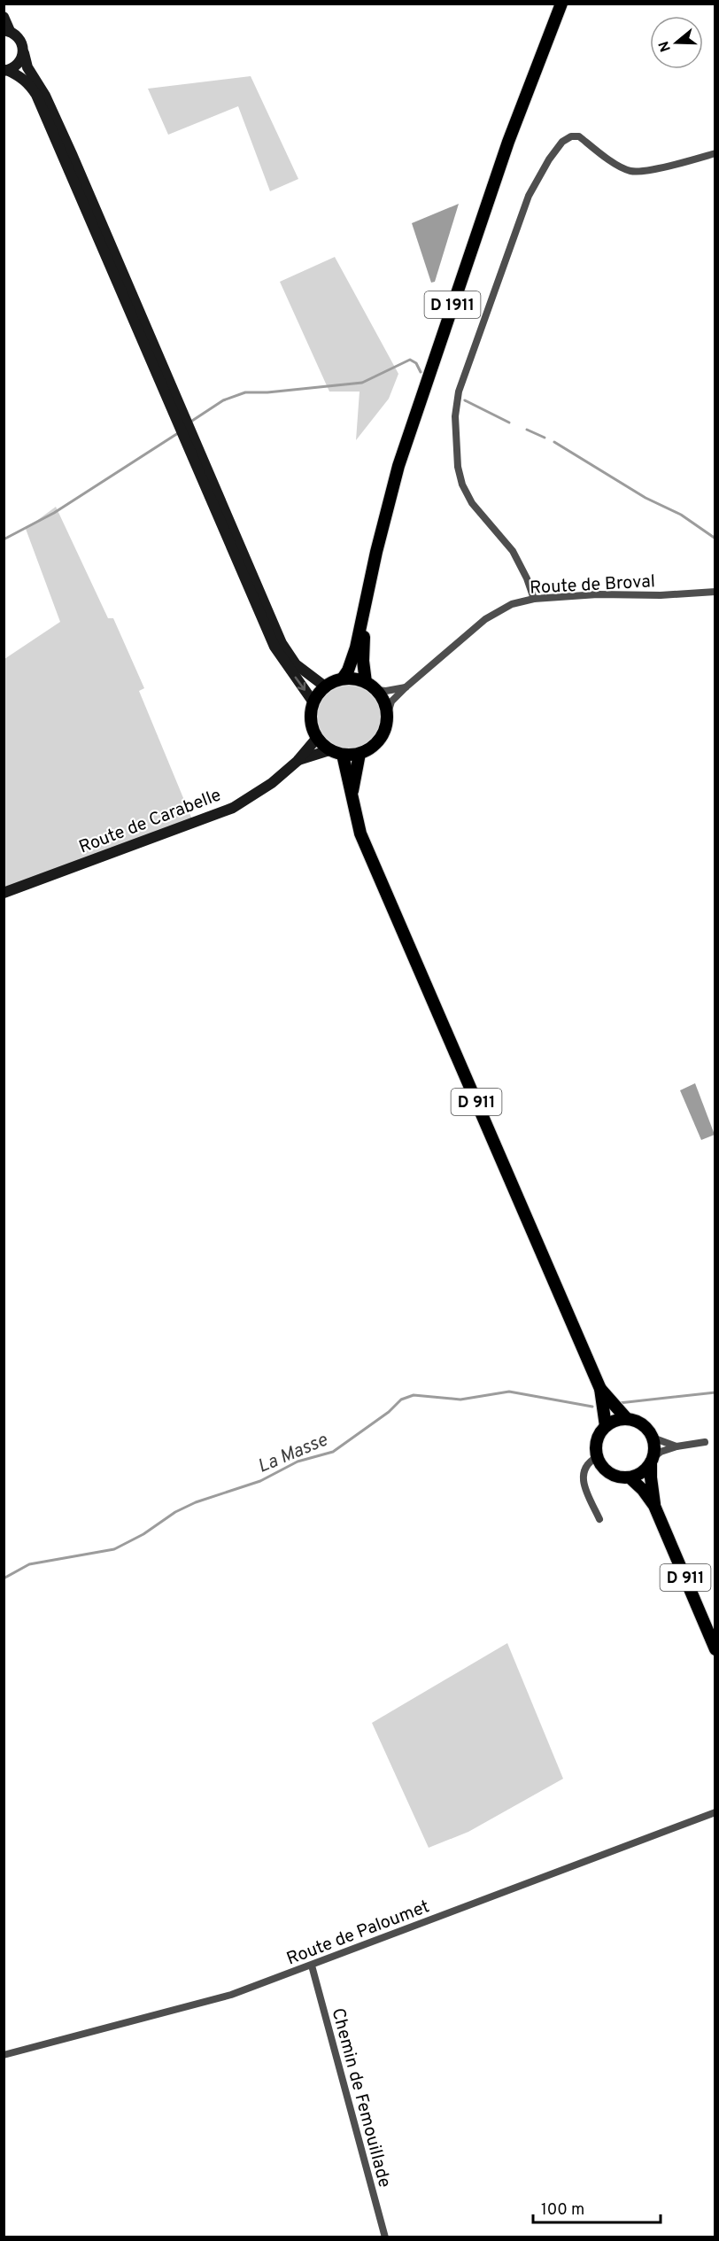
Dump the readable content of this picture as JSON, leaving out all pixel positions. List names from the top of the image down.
{
  "streets": {
    "main road": ["D 1911", "Route de Carabelle", "D 911"],
    "street": ["Route de Broval", "Route de Paloumet", "Chemin de Femouillade"]
  },
  "crossings": [
    ["D 1911", "Route de Broval"],
    ["D 1911", "Route de Carabelle"],
    ["D 1911", "D 911"],
    ["Route de Broval", "Route de Carabelle"],
    ["Route de Broval", "D 911"],
    ["Route de Carabelle", "D 911"],
    ["Route de Paloumet", "Chemin de Femouillade"]
  ],
  "water": ["La Masse"],
  "scale_bar": "100 m",
  "north": "left"
}
